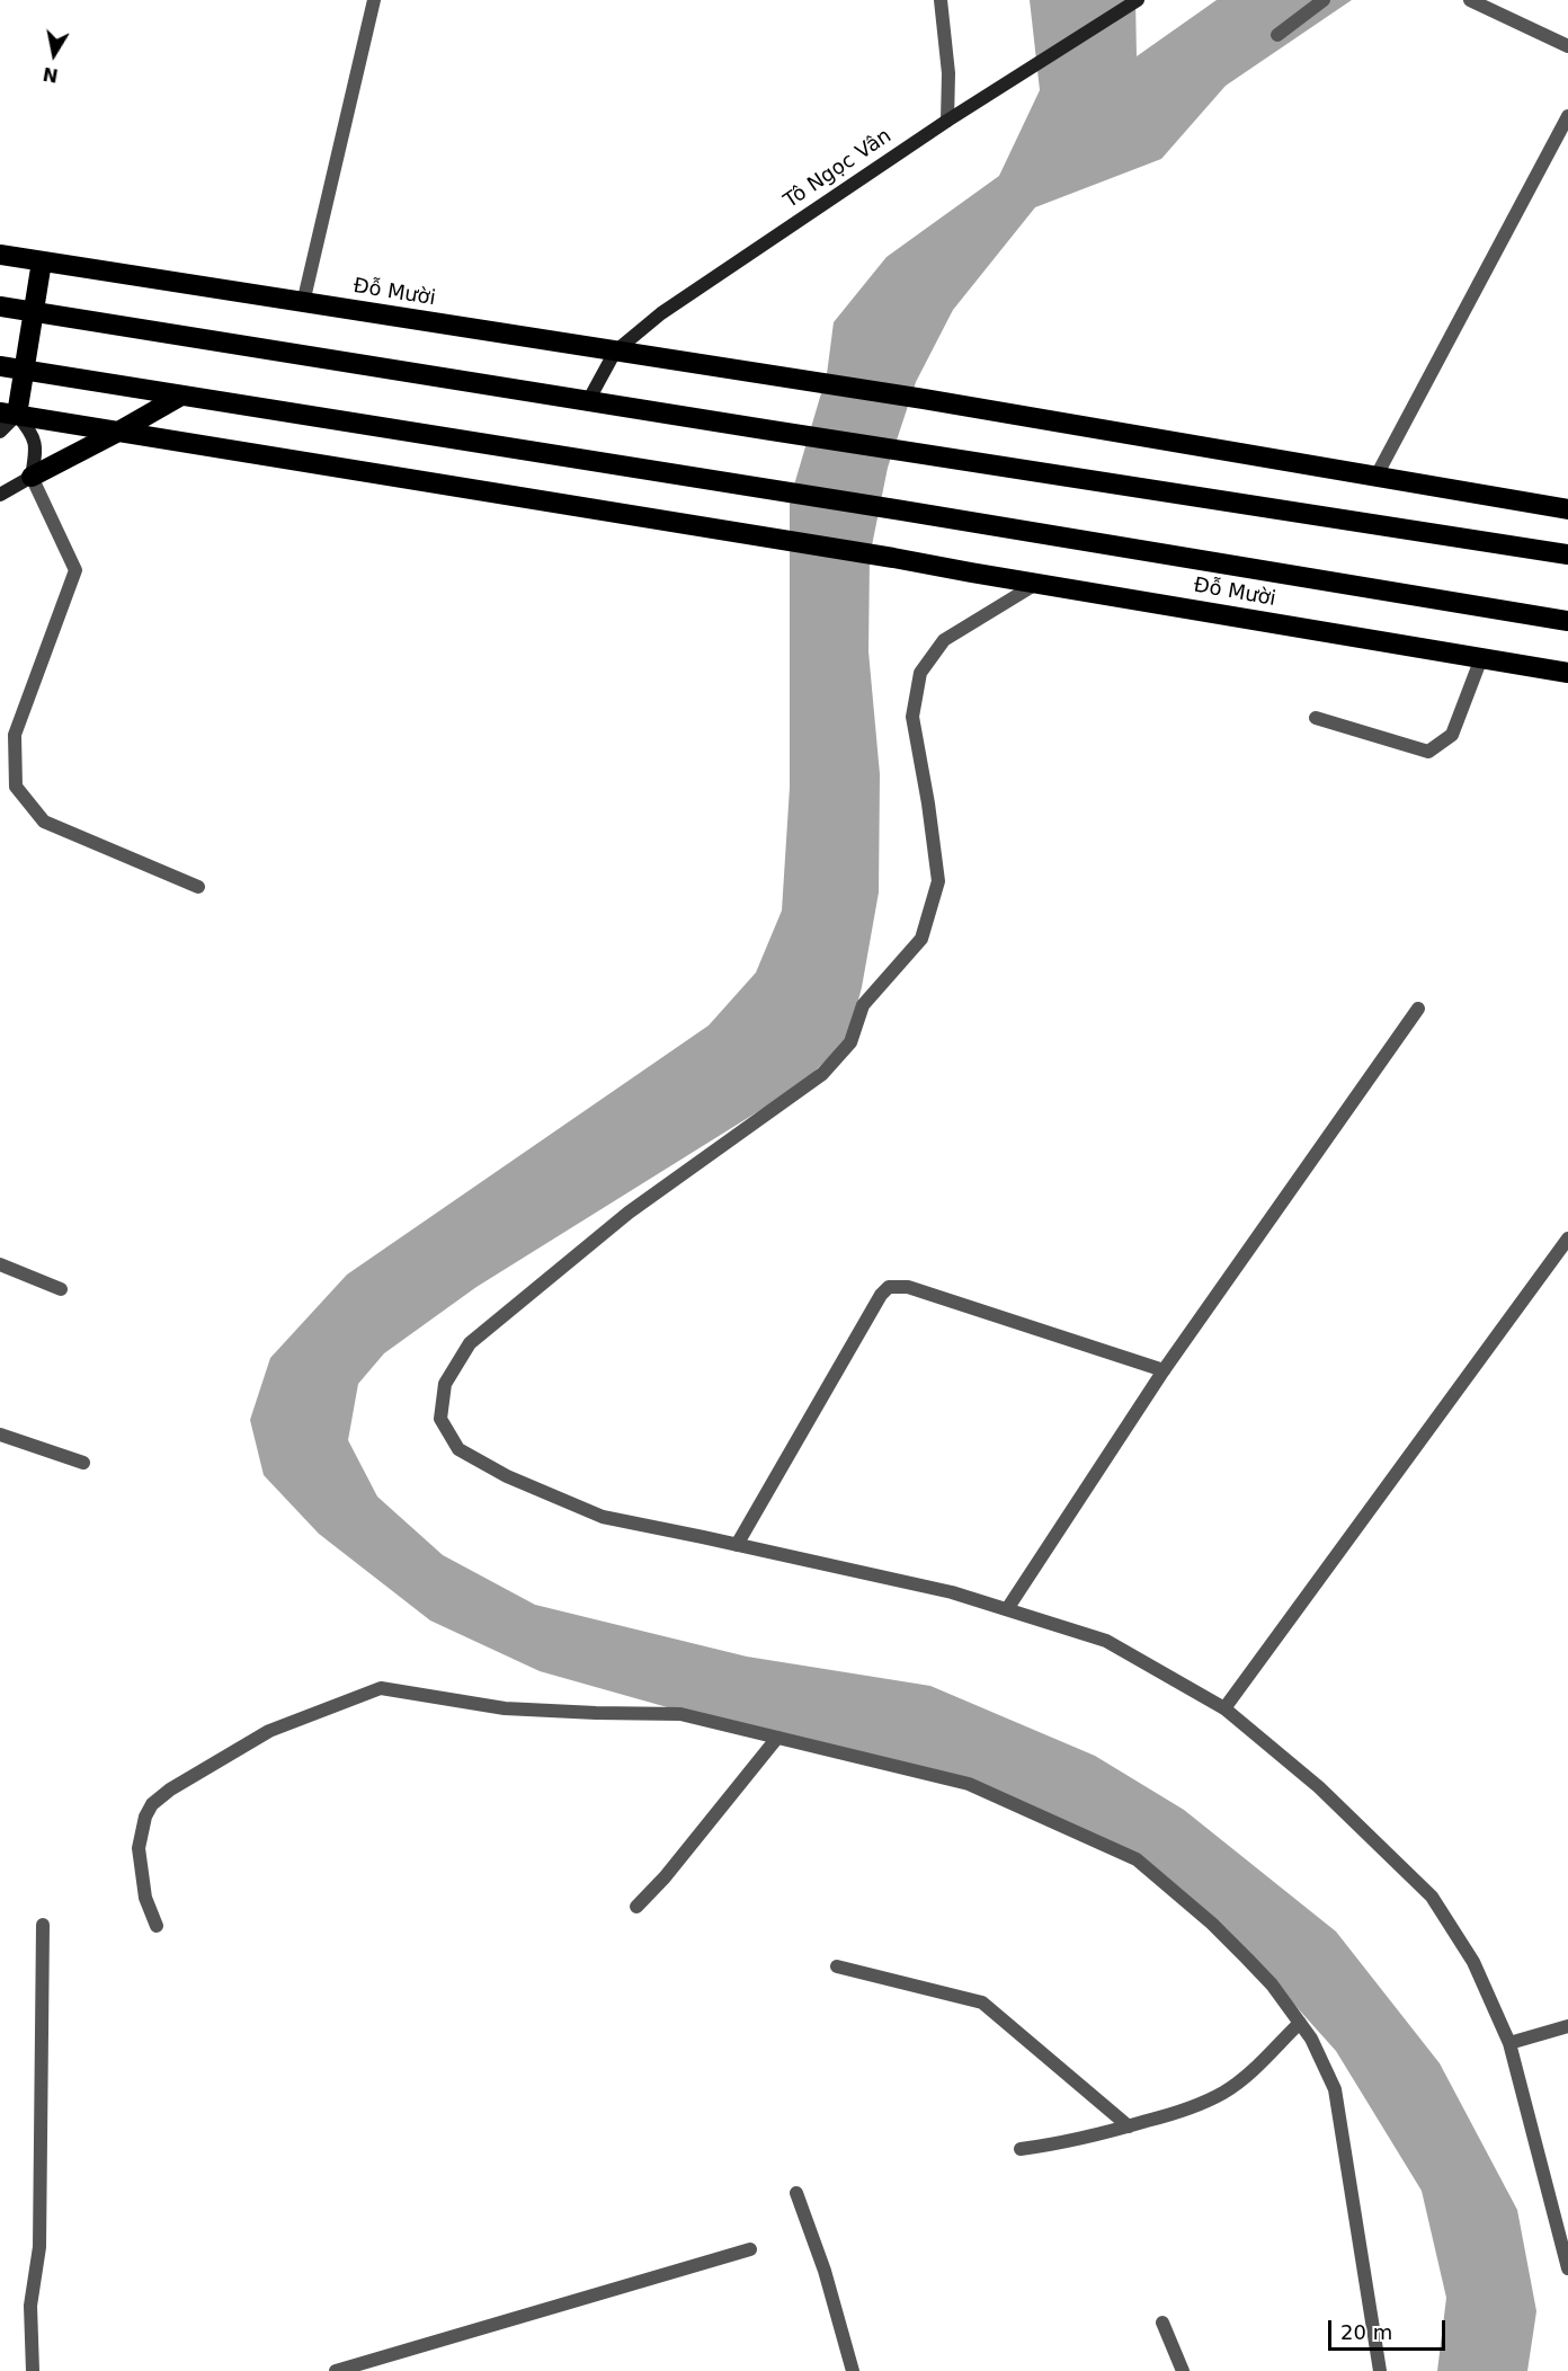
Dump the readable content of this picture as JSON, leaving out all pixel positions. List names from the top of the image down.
{
  "streets": {
    "highway": ["Đỗ Mười"],
    "main road": ["Tô Ngọc Vân"]
  },
  "crossings": [
    ["Tô Ngọc Vân", "Đỗ Mười"]
  ],
  "scale_bar": "20 m",
  "north": "bottom"
}
